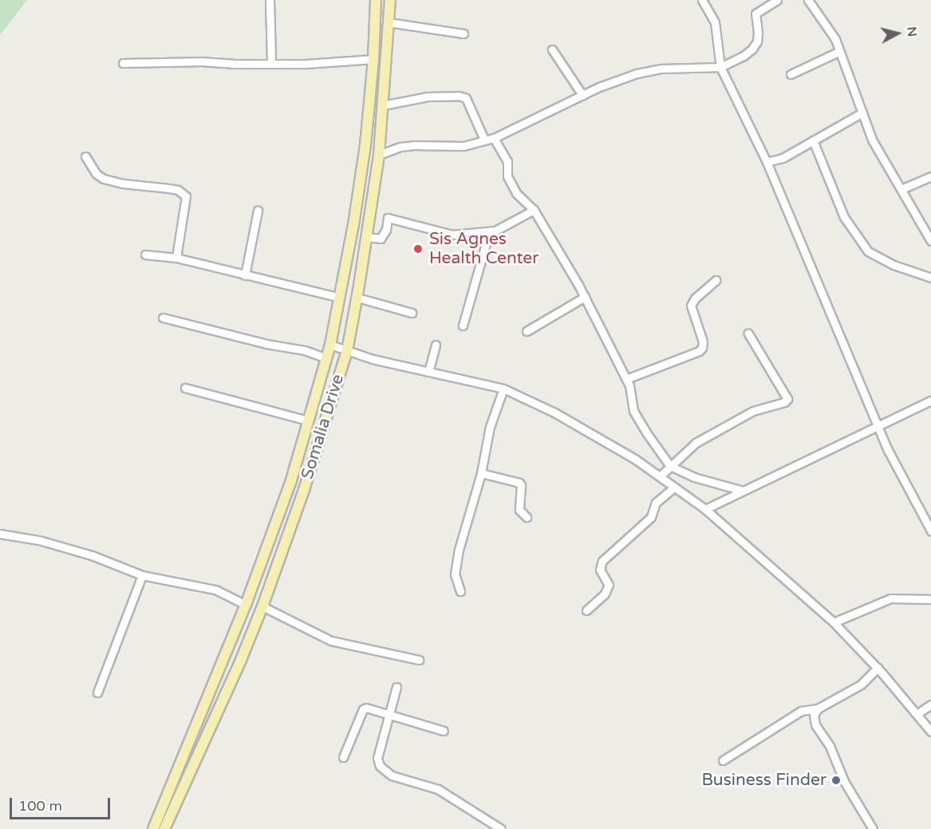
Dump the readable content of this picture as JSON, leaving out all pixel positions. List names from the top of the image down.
{
  "streets": {
    "main road": ["Somalia Drive"]
  },
  "places": ["Sis Agnes Health Center", "Business Finder"],
  "scale_bar": "100 m",
  "north": "right"
}
